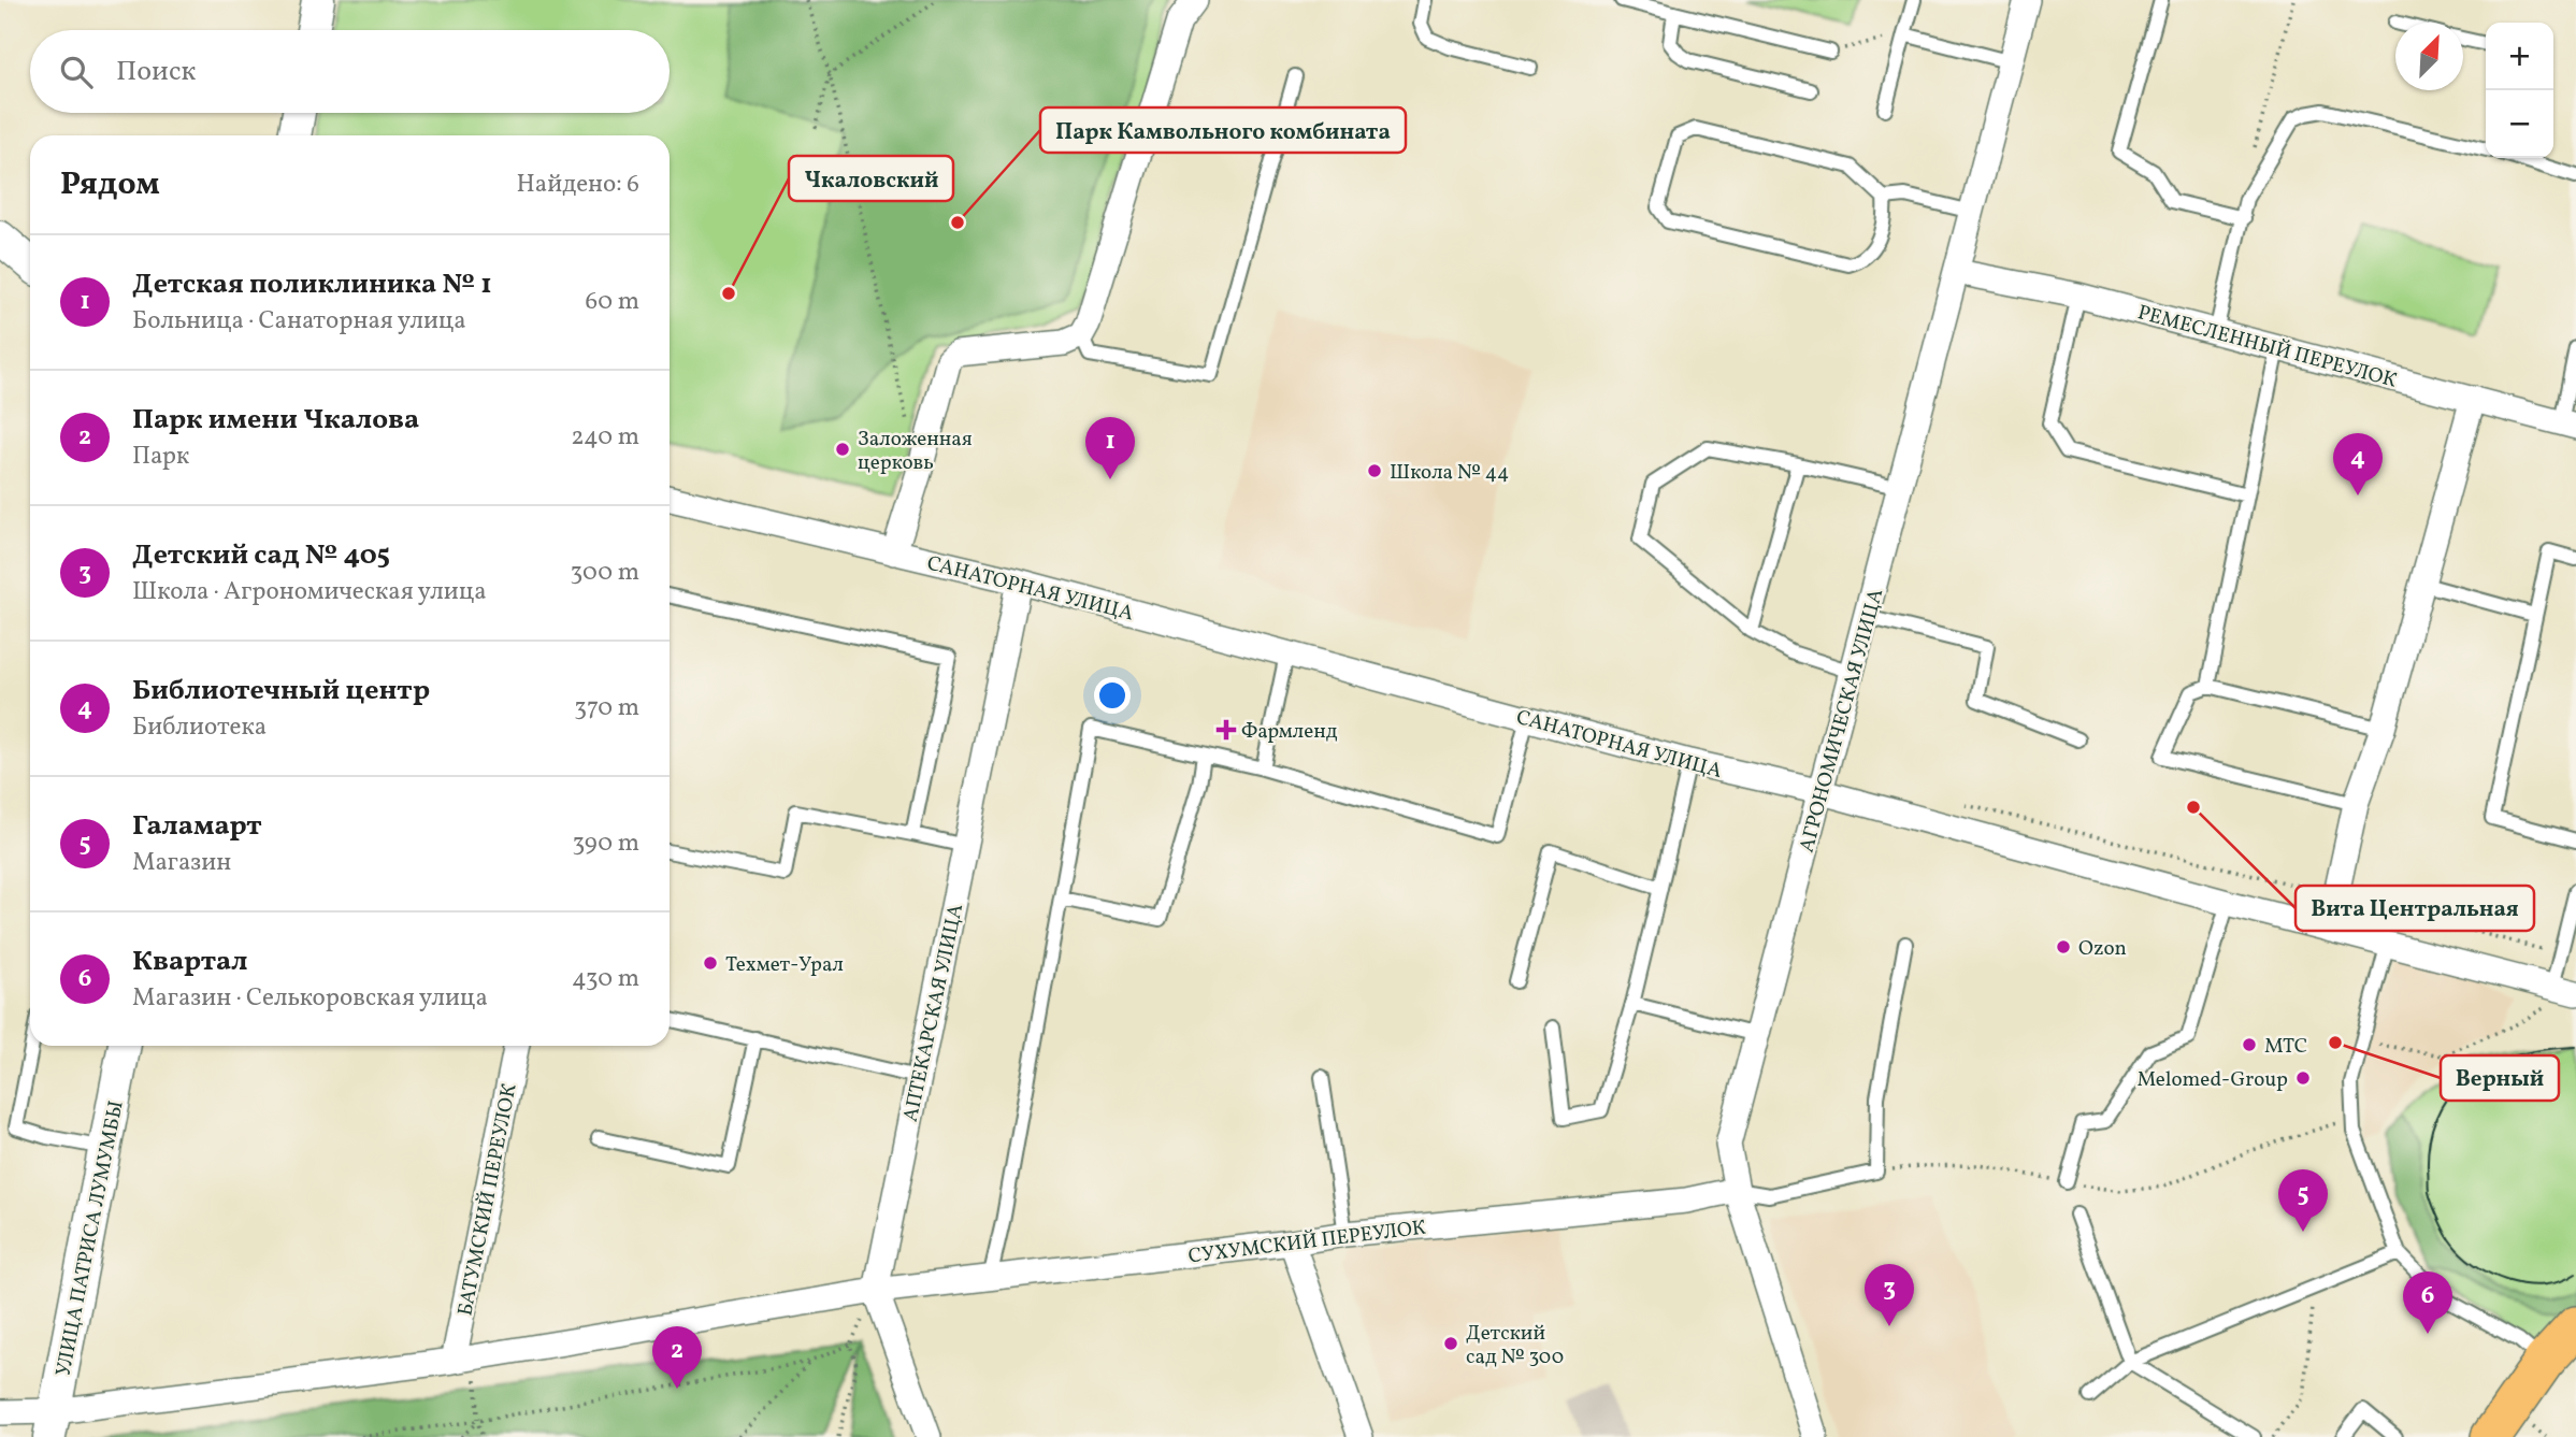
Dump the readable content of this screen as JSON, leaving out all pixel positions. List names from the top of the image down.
{
  "streets": {
    "street": [
      "РЕМЕСЛЕННЫЙ ПЕРЕУЛОК",
      "САНАТОРНАЯ УЛИЦА",
      "АГРОНОМИЧЕСКАЯ УЛИЦА",
      "АПТЕКАРСКАЯ УЛИЦА",
      "БАТУМСКИЙ ПЕРЕУЛОК",
      "УЛИЦА ПАТРИСА ЛУМУМБЫ",
      "СУХУМСКИЙ ПЕРЕУЛОК"
    ]
  },
  "crossings": [
    ["РЕМЕСЛЕННЫЙ ПЕРЕУЛОК", "АГРОНОМИЧЕСКАЯ УЛИЦА"],
    ["САНАТОРНАЯ УЛИЦА", "АГРОНОМИЧЕСКАЯ УЛИЦА"],
    ["САНАТОРНАЯ УЛИЦА", "АПТЕКАРСКАЯ УЛИЦА"],
    ["АГРОНОМИЧЕСКАЯ УЛИЦА", "СУХУМСКИЙ ПЕРЕУЛОК"],
    ["АПТЕКАРСКАЯ УЛИЦА", "СУХУМСКИЙ ПЕРЕУЛОК"],
    ["БАТУМСКИЙ ПЕРЕУЛОК", "СУХУМСКИЙ ПЕРЕУЛОК"],
    ["УЛИЦА ПАТРИСА ЛУМУМБЫ", "СУХУМСКИЙ ПЕРЕУЛОК"]
  ],
  "places": {
    "other": [
      "Парк Камвольного комбината",
      "Чкаловский",
      "Заложенная церковь",
      "Школа № 44",
      "Вита Центральная",
      "Ozon",
      "Техмет-Урал",
      "Верный",
      "МТС",
      "Melomed-Group",
      "Детский сад № 300"
    ],
    "health": ["Фармленд"]
  },
  "north": "top right",
  "page": {
    "map_buttons": ["+", "−"],
    "search": "Поиск",
    "heading": ["Рядом", "Найдено: 6"],
    "list": [
      {
        "mark": "1",
        "name": "Детская поликлиника № 1",
        "note": "Больница · Санаторная улица",
        "value": "60 m"
      },
      {
        "mark": "2",
        "name": "Парк имени Чкалова",
        "note": "Парк",
        "value": "240 m"
      },
      {
        "mark": "3",
        "name": "Детский сад № 405",
        "note": "Школа · Агрономическая улица",
        "value": "300 m"
      },
      {
        "mark": "4",
        "name": "Библиотечный центр",
        "note": "Библиотека",
        "value": "370 m"
      },
      {
        "mark": "5",
        "name": "Галамарт",
        "note": "Магазин",
        "value": "390 m"
      },
      {
        "mark": "6",
        "name": "Квартал",
        "note": "Магазин · Селькоровская улица",
        "value": "430 m"
      }
    ],
    "pins": [
      "1",
      "4",
      "5",
      "3",
      "6",
      "2"
    ]
  }
}
